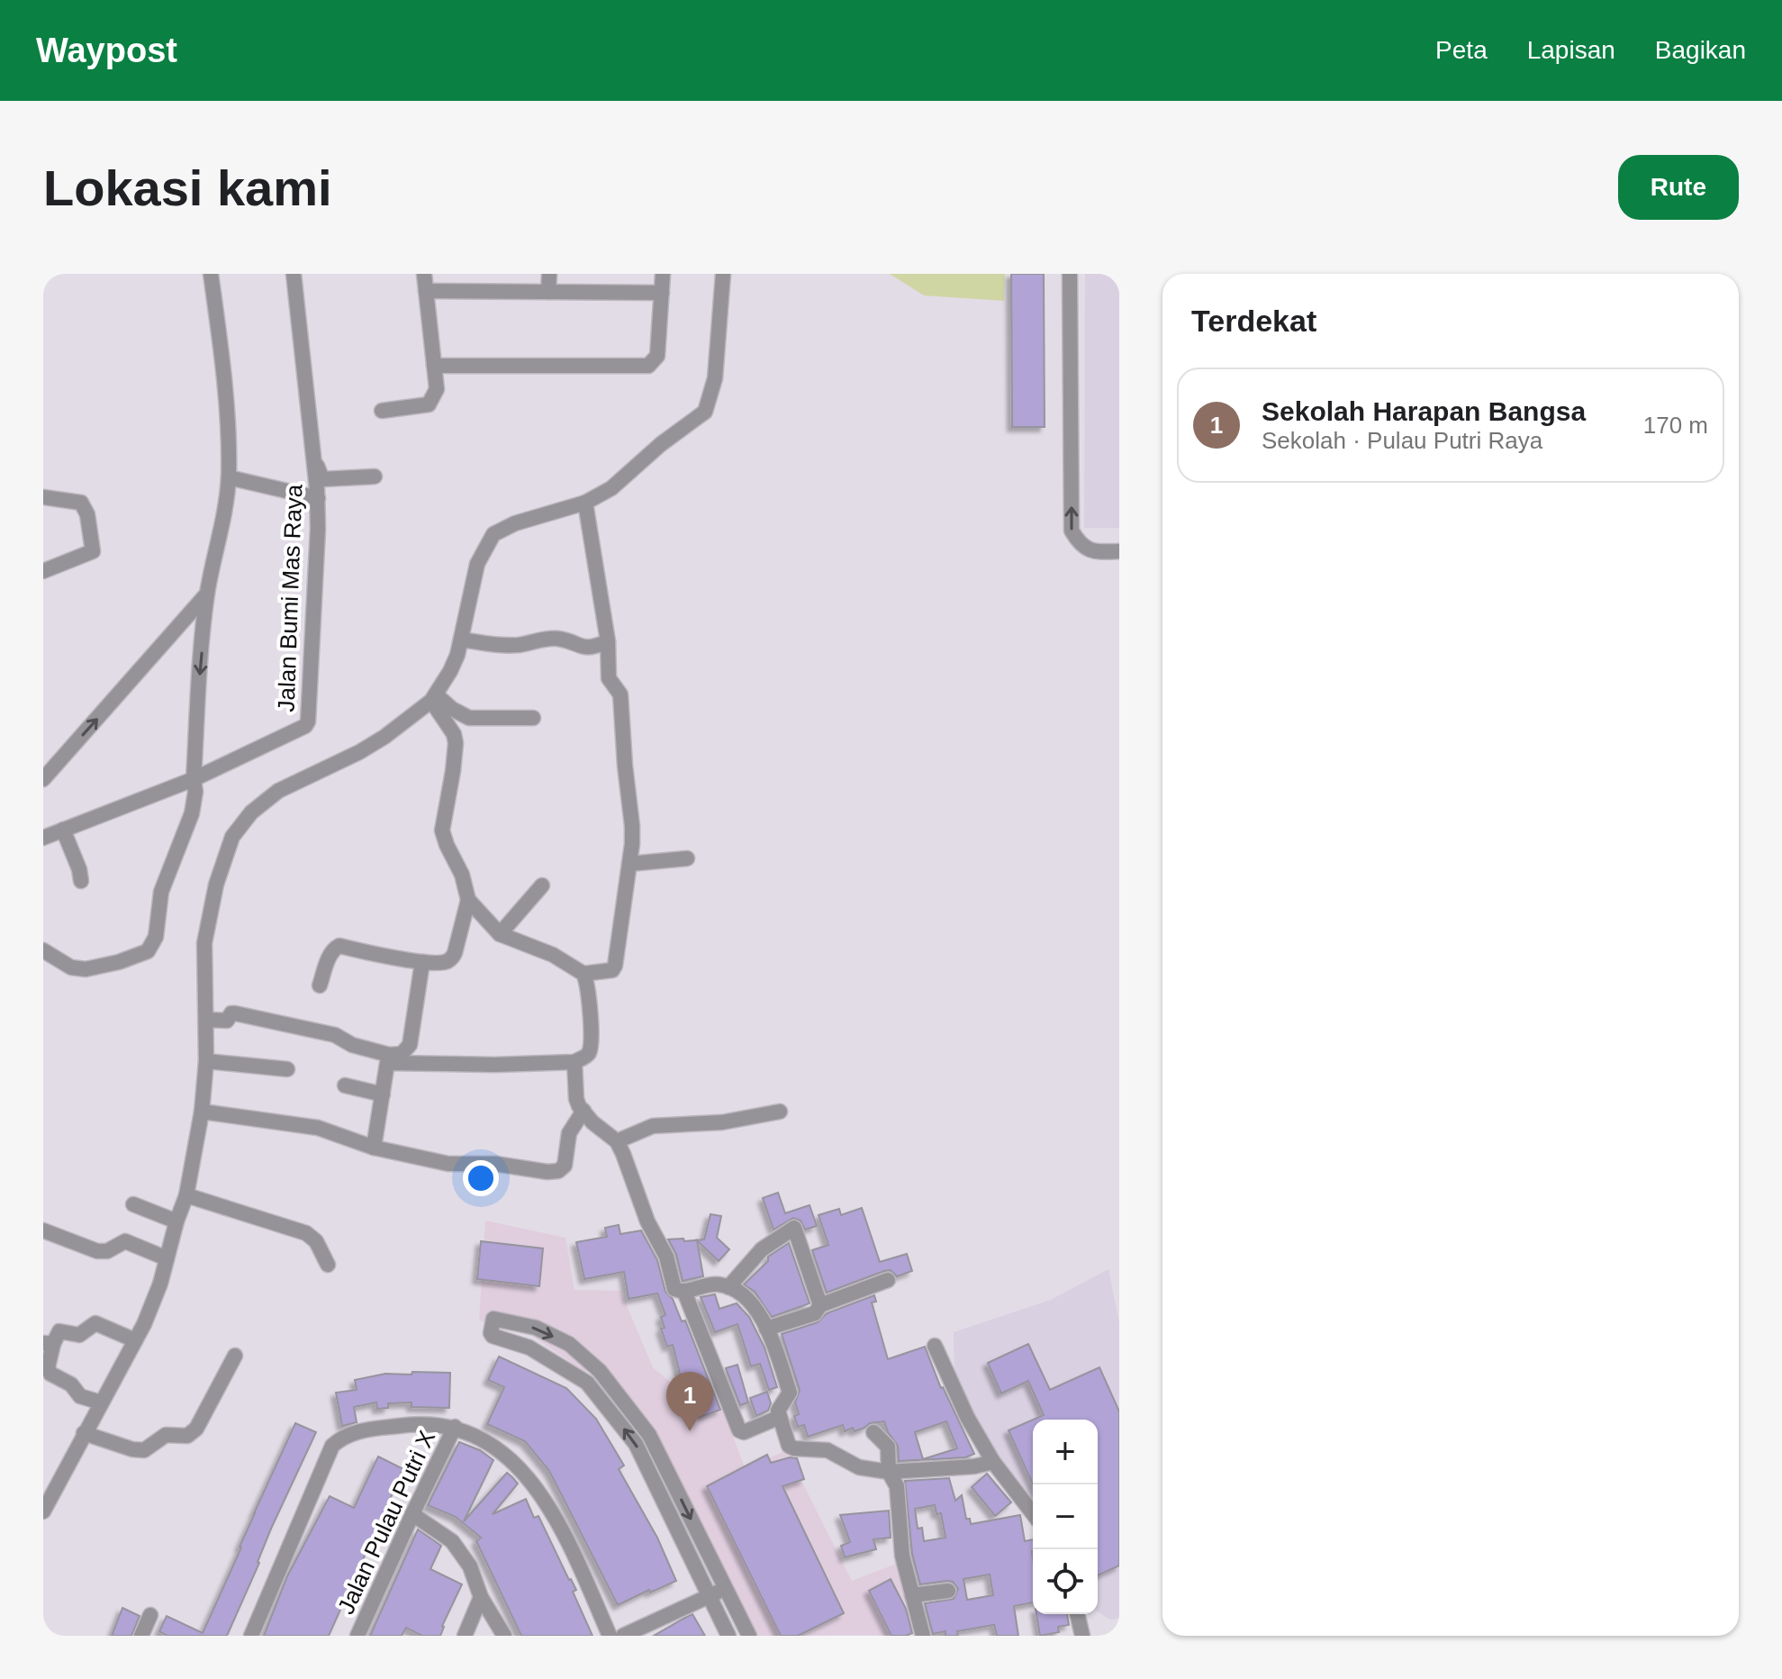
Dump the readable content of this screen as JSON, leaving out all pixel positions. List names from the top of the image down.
{
  "streets": {
    "street": ["Jalan Bumi Mas Raya", "Jalan Pulau Putri X"]
  },
  "page": {
    "header": "Waypost",
    "nav": ["Peta", "Lapisan", "Bagikan"],
    "buttons": "Rute",
    "title": "Lokasi kami",
    "heading": "Terdekat",
    "list": [
      {
        "mark": "1",
        "name": "Sekolah Harapan Bangsa",
        "note": "Sekolah · Pulau Putri Raya",
        "value": "170 m"
      }
    ],
    "pins": "1",
    "map_buttons": ["+", "−"]
  }
}
